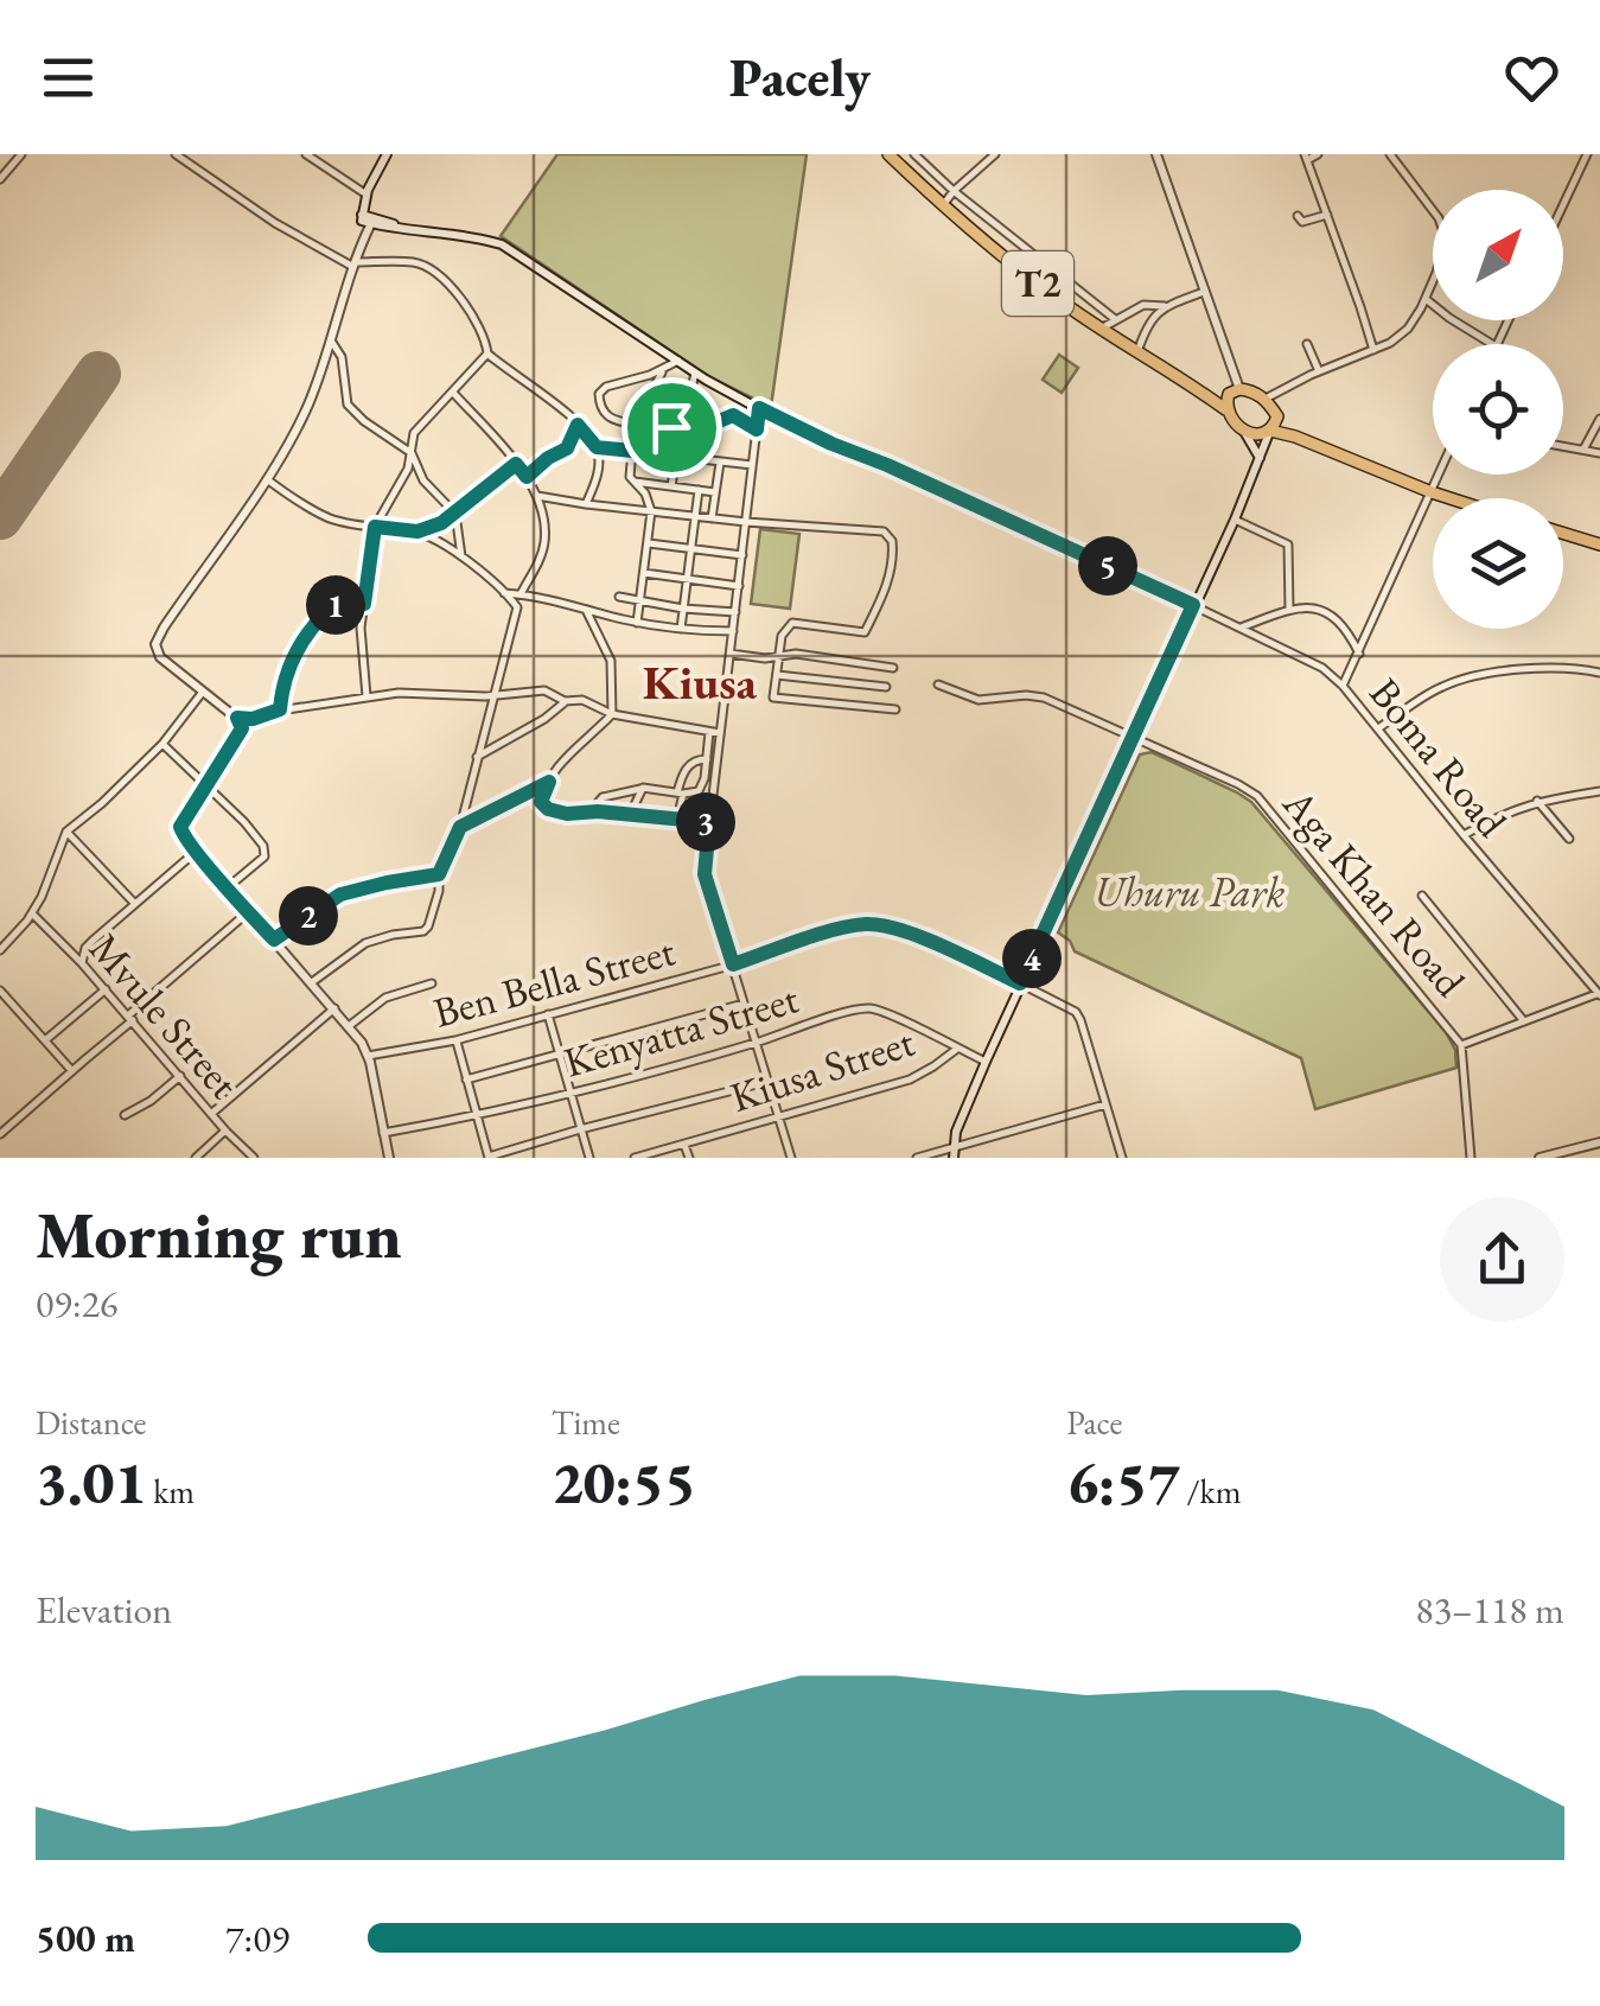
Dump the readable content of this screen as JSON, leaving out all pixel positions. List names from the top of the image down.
{
  "streets": {
    "highway": ["T2"],
    "street": [
      "Boma Road",
      "Aga Khan Road",
      "Ben Bella Street",
      "Mvule Street",
      "Kenyatta Street",
      "Kiusa Street"
    ]
  },
  "crossings": [
    ["Kenyatta Street", "Kiusa Street"]
  ],
  "districts": ["Kiusa"],
  "parks": ["Uhuru Park"],
  "north": "top right",
  "page": {
    "header": "Pacely",
    "pins": [
      "5",
      "1",
      "3",
      "2",
      "4"
    ],
    "heading": ["Morning run", "09:26"],
    "stats": [
      ["Distance", "3.01 km"],
      ["Time", "20:55"],
      ["Pace", "6:57 /km"]
    ],
    "chart": ["Elevation", "83–118 m"],
    "list": [
      {
        "name": "500 m",
        "note": "7:09"
      }
    ]
  }
}
